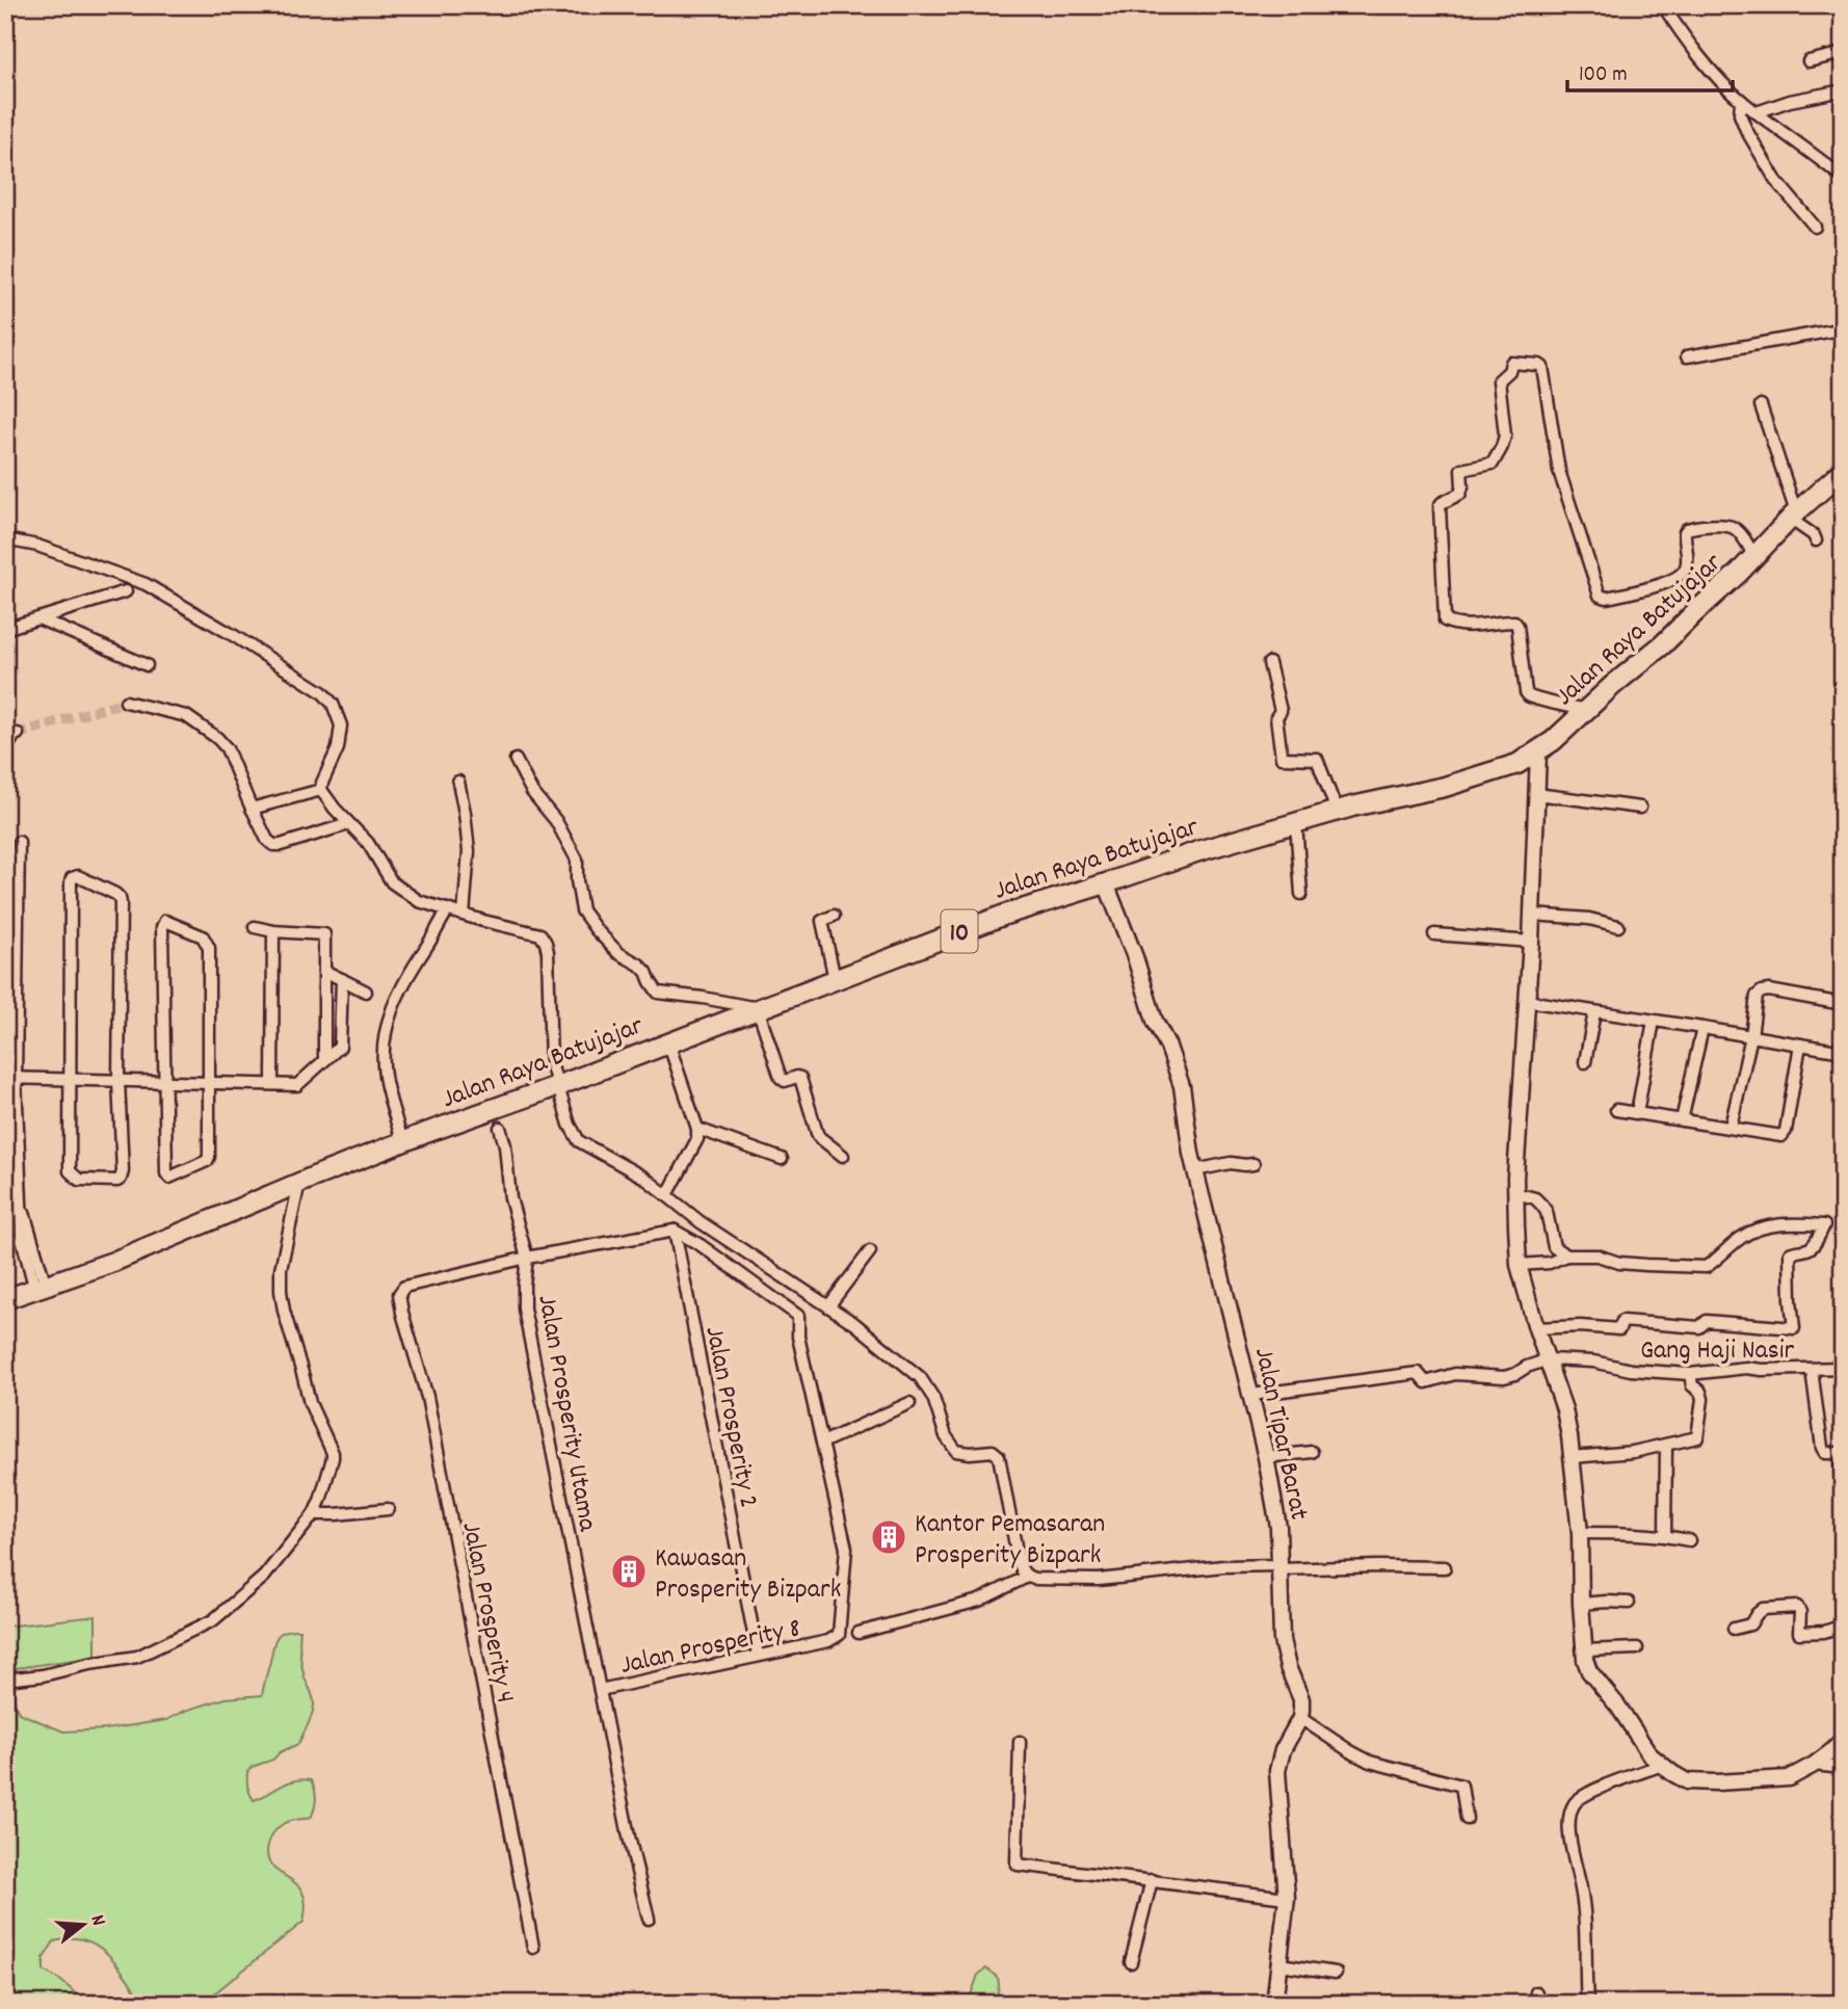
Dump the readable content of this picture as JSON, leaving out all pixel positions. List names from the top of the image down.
{
  "streets": {
    "highway": ["Jalan Raya Batujajar", "10"],
    "street": [
      "Gang Haji Nasir",
      "Jalan Prosperity Utama",
      "Jalan Prosperity 2",
      "Jalan Tipar Barat",
      "Jalan Prosperity 4",
      "Jalan Prosperity 8"
    ]
  },
  "crossings": [
    ["Jalan Raya Batujajar", "Jalan Tipar Barat"],
    ["Jalan Prosperity Utama", "Jalan Prosperity 4"],
    ["Jalan Prosperity Utama", "Jalan Prosperity 8"],
    ["Jalan Prosperity 2", "Jalan Prosperity 8"]
  ],
  "places": {
    "building": ["Kantor Pemasaran Prosperity Bizpark", "Kawasan Prosperity Bizpark"]
  },
  "scale_bar": "100 m",
  "north": "right"
}
